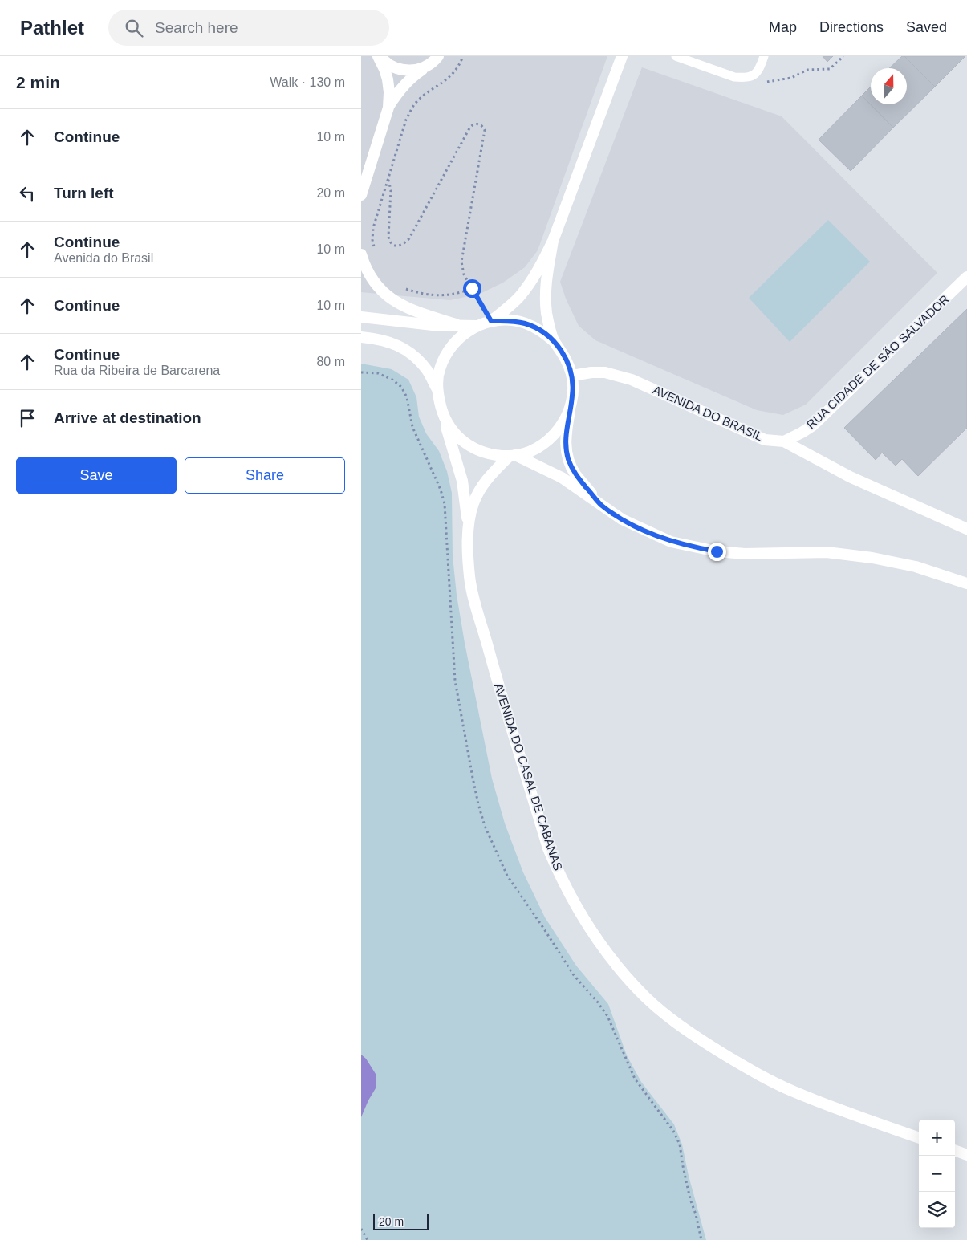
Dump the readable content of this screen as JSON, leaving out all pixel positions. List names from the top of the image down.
{
  "streets": {
    "street": ["RUA CIDADE DE SÃO SALVADOR", "AVENIDA DO BRASIL", "AVENIDA DO CASAL DE CABANAS"]
  },
  "crossings": [
    ["RUA CIDADE DE SÃO SALVADOR", "AVENIDA DO BRASIL"],
    ["AVENIDA DO BRASIL", "AVENIDA DO CASAL DE CABANAS"]
  ],
  "scale_bar": "20 m",
  "north": "top",
  "page": {
    "header": "Pathlet",
    "search": "Search here",
    "nav": ["Map", "Directions", "Saved"],
    "heading": ["2 min", "Walk · 130 m"],
    "list": [
      ["Continue", "10 m"],
      ["Turn left", "20 m"],
      ["Continue", "Avenida do Brasil", "10 m"],
      ["Continue", "10 m"],
      ["Continue", "Rua da Ribeira de Barcarena", "80 m"],
      "Arrive at destination"
    ],
    "buttons": ["Save", "Share"],
    "map_buttons": ["+", "−"],
    "scale": "20 m"
  }
}
